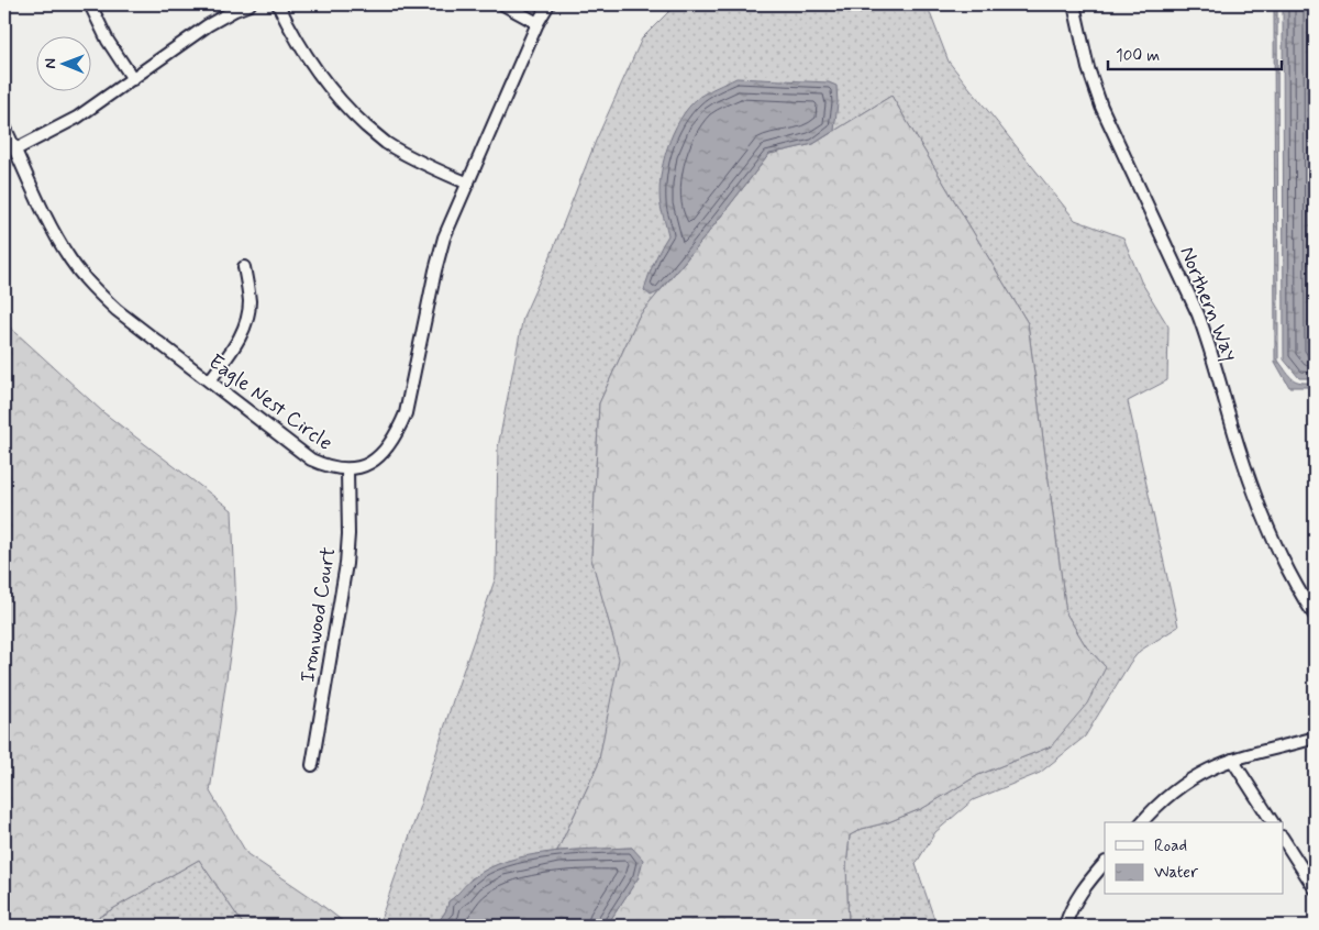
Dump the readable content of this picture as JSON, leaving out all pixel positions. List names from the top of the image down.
{
  "streets": {
    "street": ["Northern Way", "Eagle Nest Circle", "Ironwood Court"]
  },
  "crossings": [
    ["Eagle Nest Circle", "Ironwood Court"]
  ],
  "legend": ["Road", "Water"],
  "scale_bar": "100 m",
  "north": "left"
}
